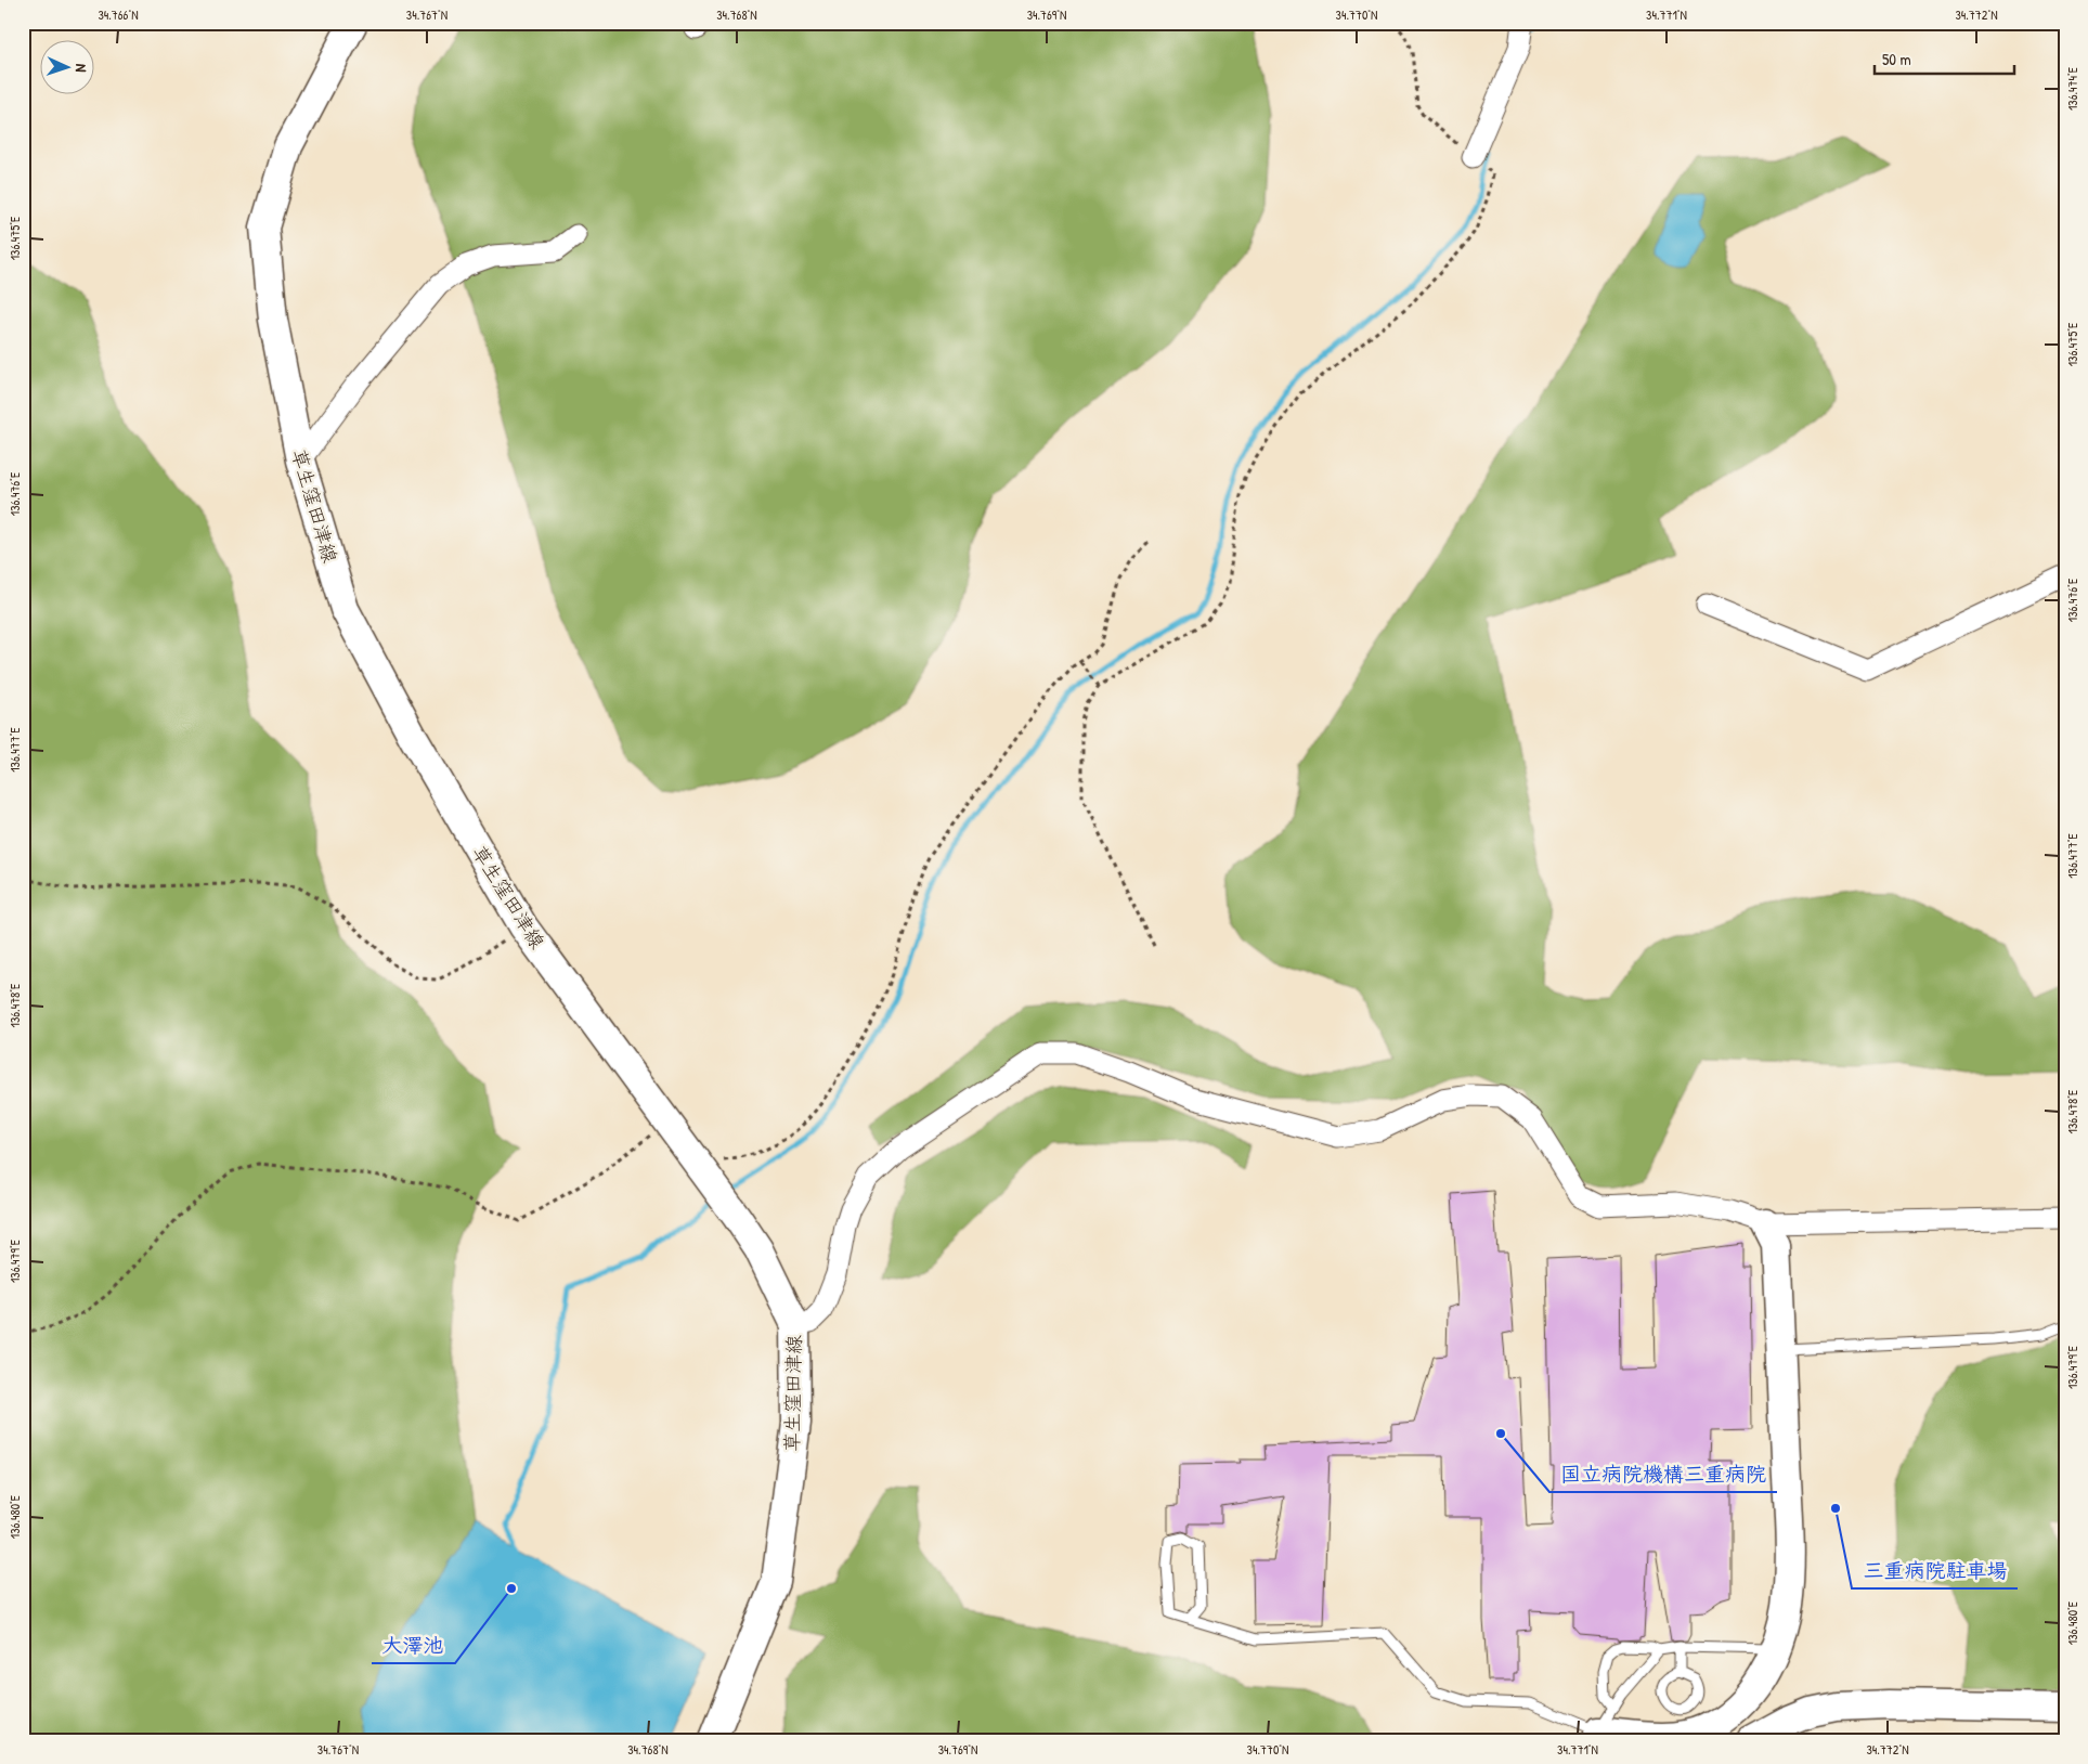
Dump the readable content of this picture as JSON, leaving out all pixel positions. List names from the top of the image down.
{
  "streets": {
    "main road": ["草生窪田津線"]
  },
  "places": ["国立病院機構三重病院", "三重病院駐車場", "大澤池"],
  "scale_bar": "50 m",
  "north": "right",
  "coordinates": [
    "34.766°N",
    "34.767°N",
    "34.768°N",
    "34.769°N",
    "34.770°N",
    "34.771°N",
    "34.772°N",
    "136.474°E",
    "136.475°E",
    "136.476°E",
    "136.477°E",
    "136.478°E",
    "136.479°E",
    "136.480°E"
  ]
}
